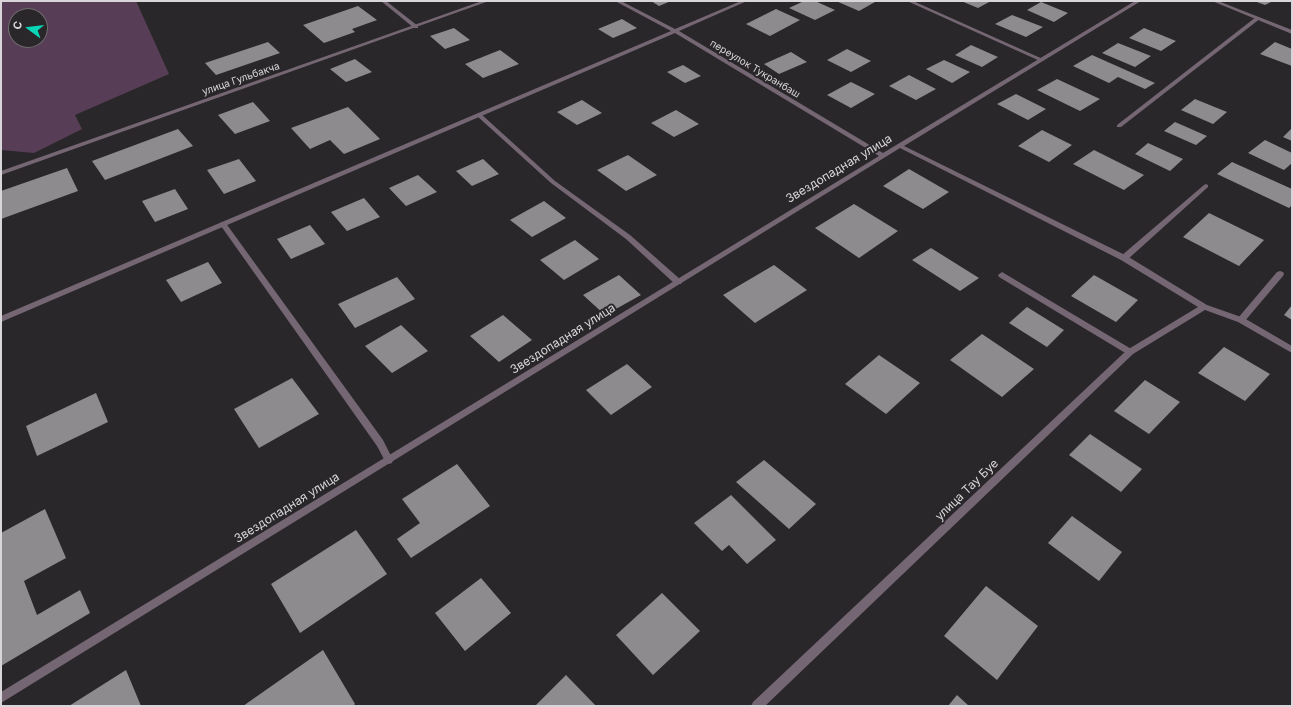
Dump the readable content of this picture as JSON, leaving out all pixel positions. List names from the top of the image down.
{
  "streets": {
    "street": [
      "переулок Тукранбаш",
      "улица Гульбакча",
      "Звездопадная улица",
      "улица Тау Буе"
    ]
  },
  "crossings": [
    ["переулок Тукранбаш", "Звездопадная улица"]
  ],
  "north": "left"
}
